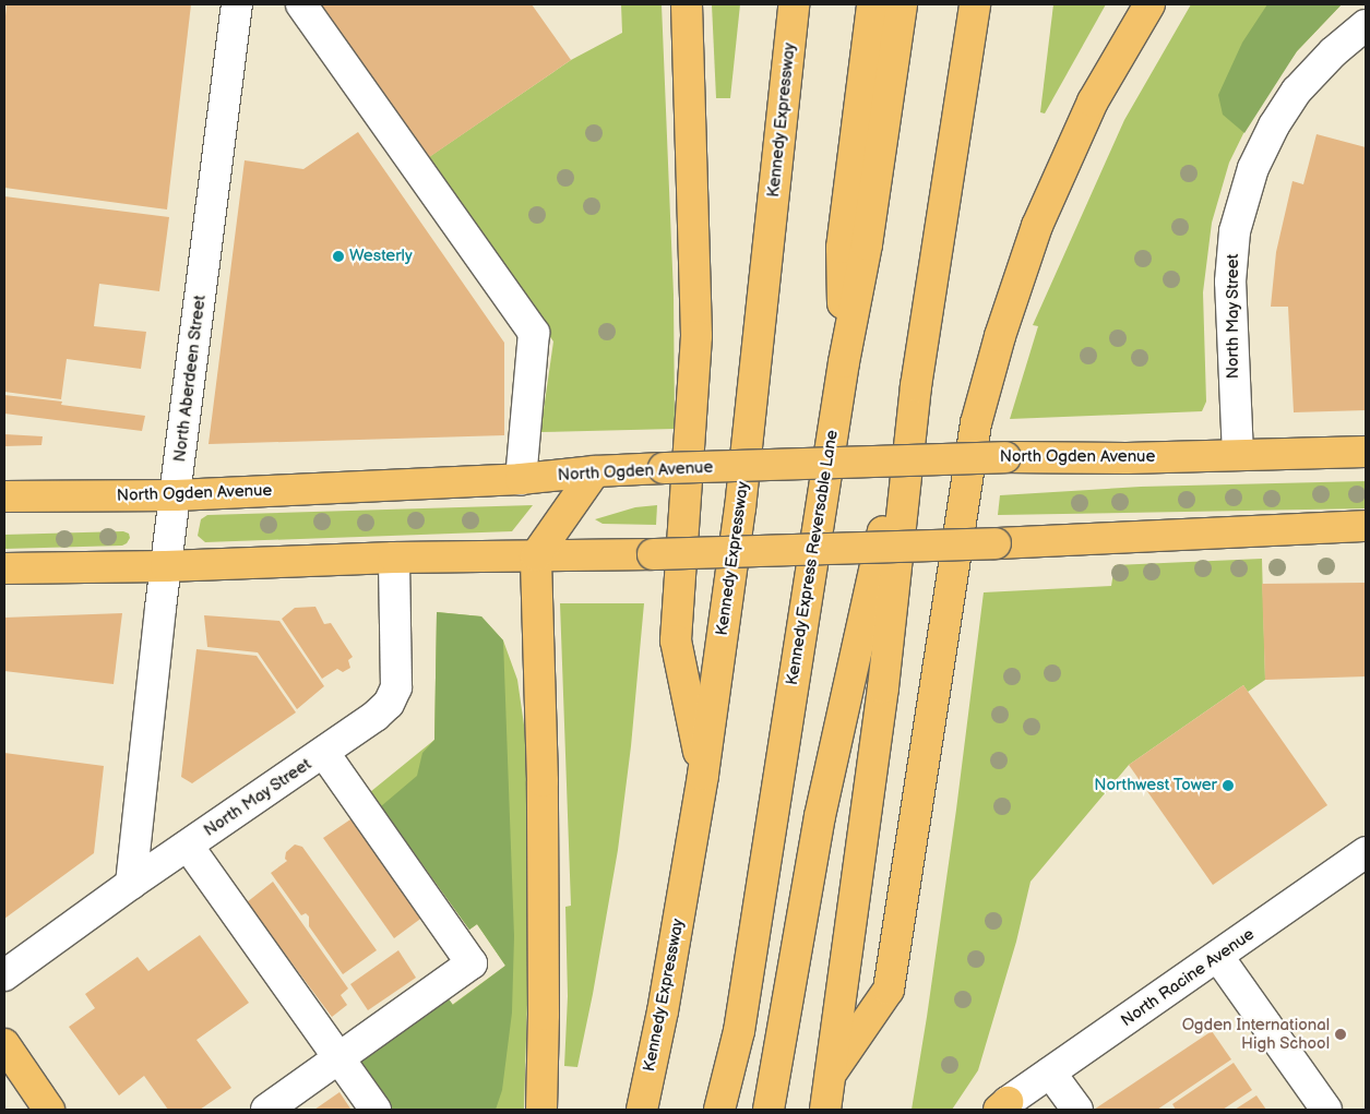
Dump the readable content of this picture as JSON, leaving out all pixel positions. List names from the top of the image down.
{
  "streets": {
    "main road": ["Kennedy Expressway", "North Ogden Avenue", "Kennedy Express Reversable Lane"],
    "street": ["North May Street", "North Aberdeen Street", "North Racine Avenue"]
  },
  "crossings": [
    ["North May Street", "North Aberdeen Street"],
    ["North May Street", "North Ogden Avenue"],
    ["North Aberdeen Street", "North Ogden Avenue"]
  ],
  "places": ["Westerly", "Northwest Tower", "Ogden International High School"]
}
